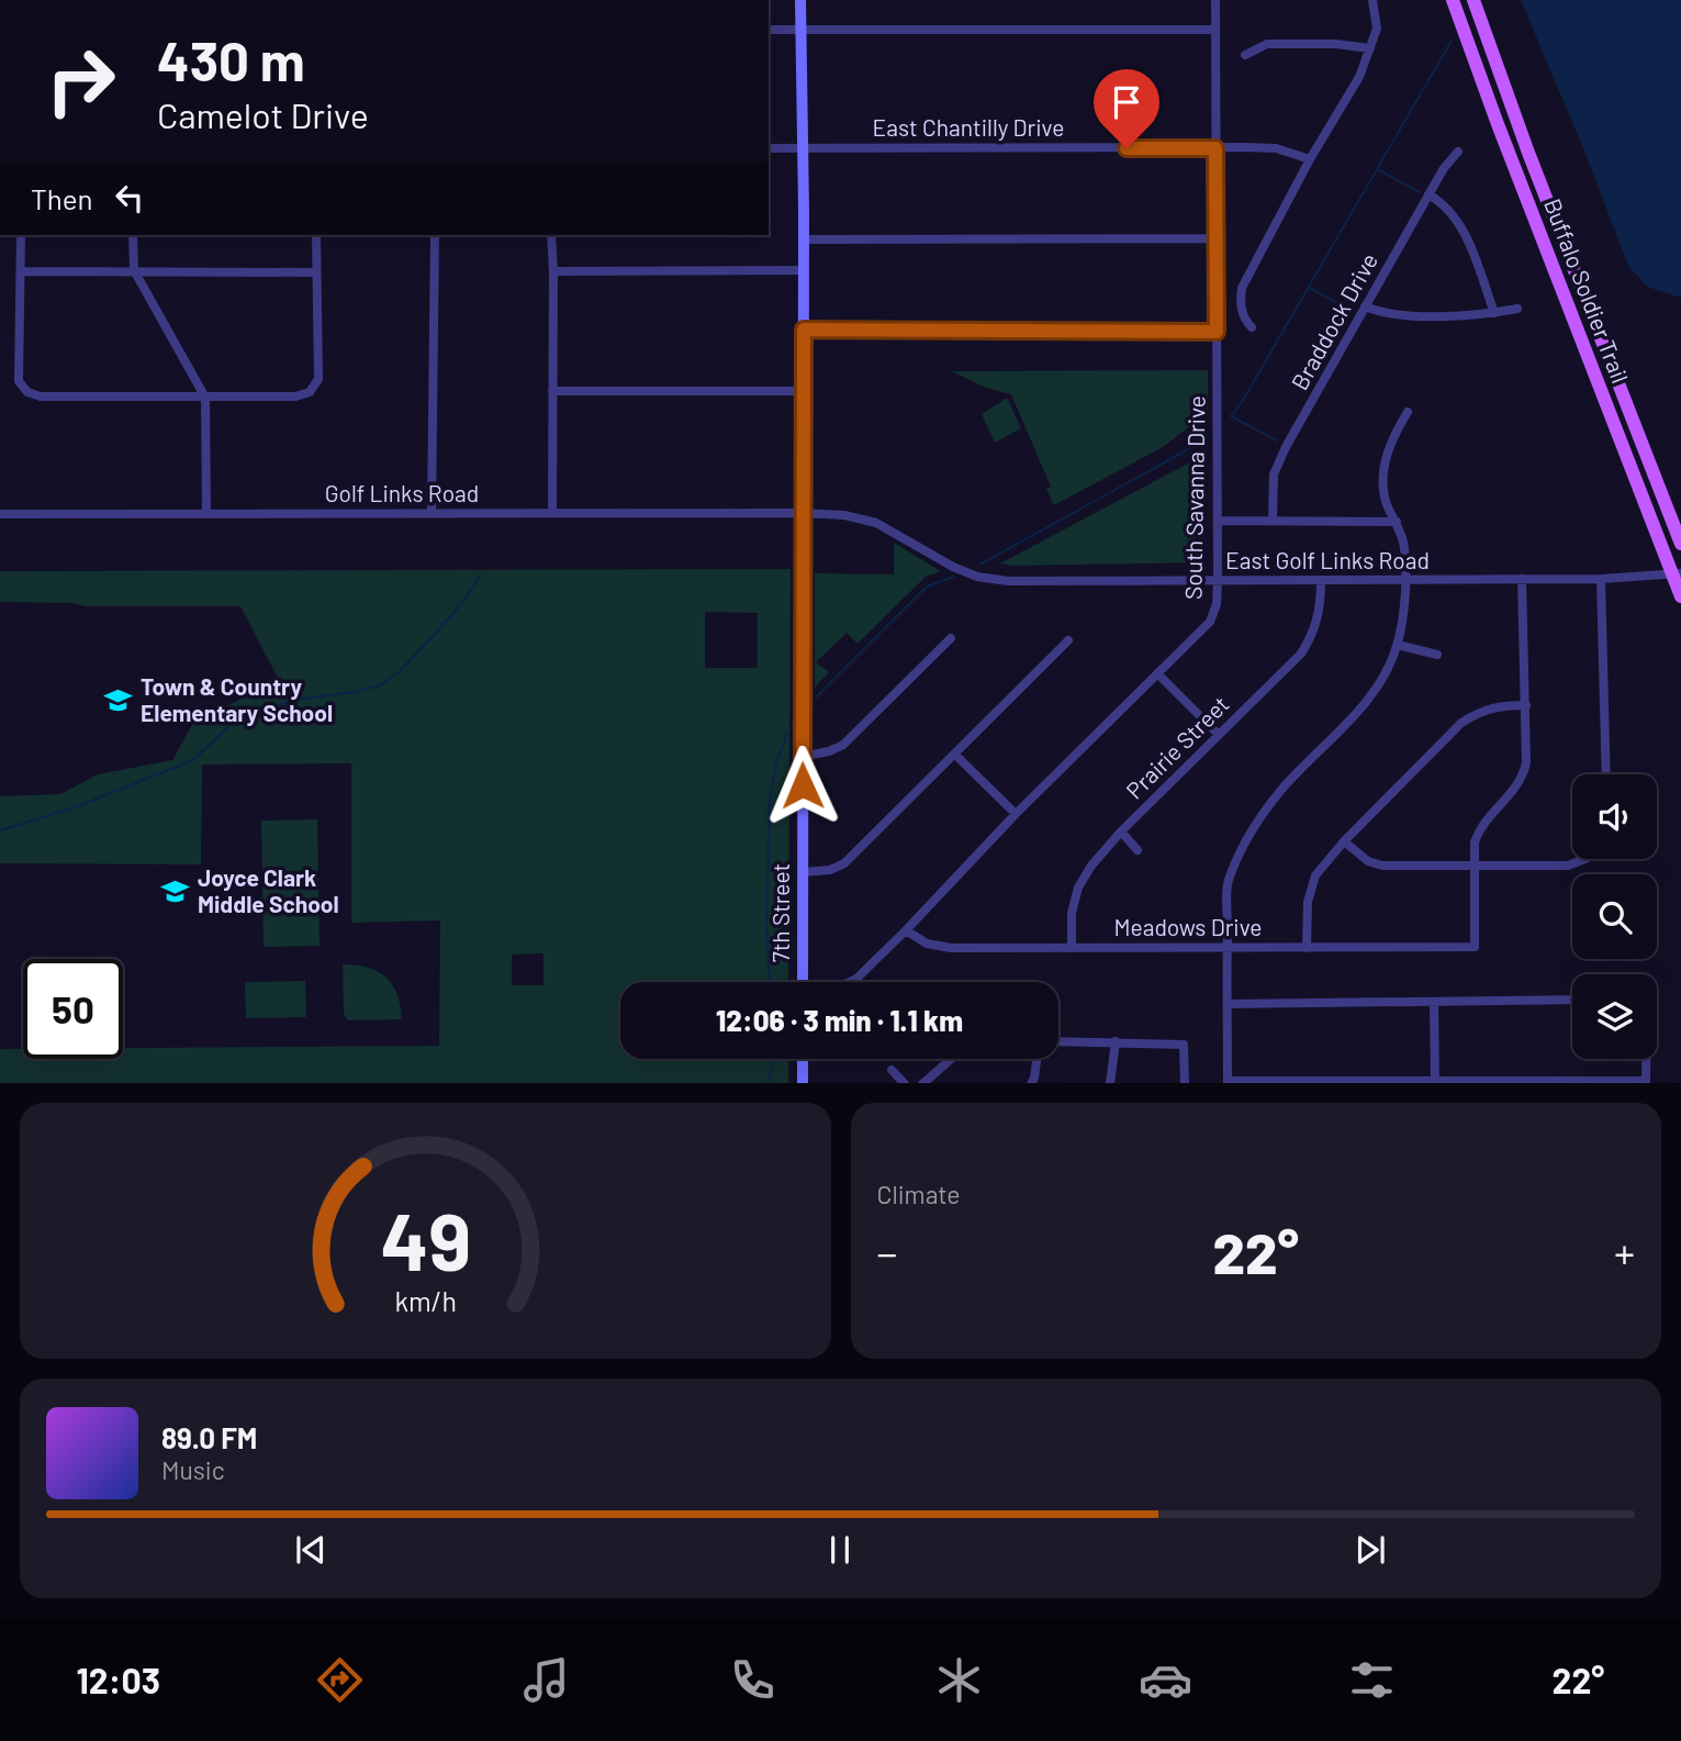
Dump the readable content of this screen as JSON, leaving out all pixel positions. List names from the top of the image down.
{
  "streets": {
    "main road": ["Buffalo Soldier Trail", "7th Street"],
    "street": [
      "East Chantilly Drive",
      "Braddock Drive",
      "Golf Links Road",
      "South Savanna Drive",
      "East Golf Links Road",
      "Prairie Street",
      "Meadows Drive"
    ]
  },
  "crossings": [
    ["East Chantilly Drive", "South Savanna Drive"],
    ["East Chantilly Drive", "7th Street"],
    ["Buffalo Soldier Trail", "East Golf Links Road"],
    ["Golf Links Road", "East Golf Links Road"],
    ["Golf Links Road", "7th Street"],
    ["South Savanna Drive", "East Golf Links Road"],
    ["South Savanna Drive", "Meadows Drive"],
    ["East Golf Links Road", "Prairie Street"],
    ["East Golf Links Road", "7th Street"],
    ["Prairie Street", "Meadows Drive"]
  ],
  "places": {
    "school or university": ["Town & Country Elementary School", "Joyce Clark Middle School"]
  },
  "page": {
    "turn": ["430 m", "Camelot Drive"],
    "then": "Then",
    "limit": "50",
    "trip": "12:06 · 3 min · 1.1 km",
    "tile": "Climate",
    "heat": ["−", "22°", "+"],
    "song": ["89.0 FM", "Music"],
    "tabs": ["12:03", "22°"],
    "gauge": ["49", "km/h"]
  }
}
